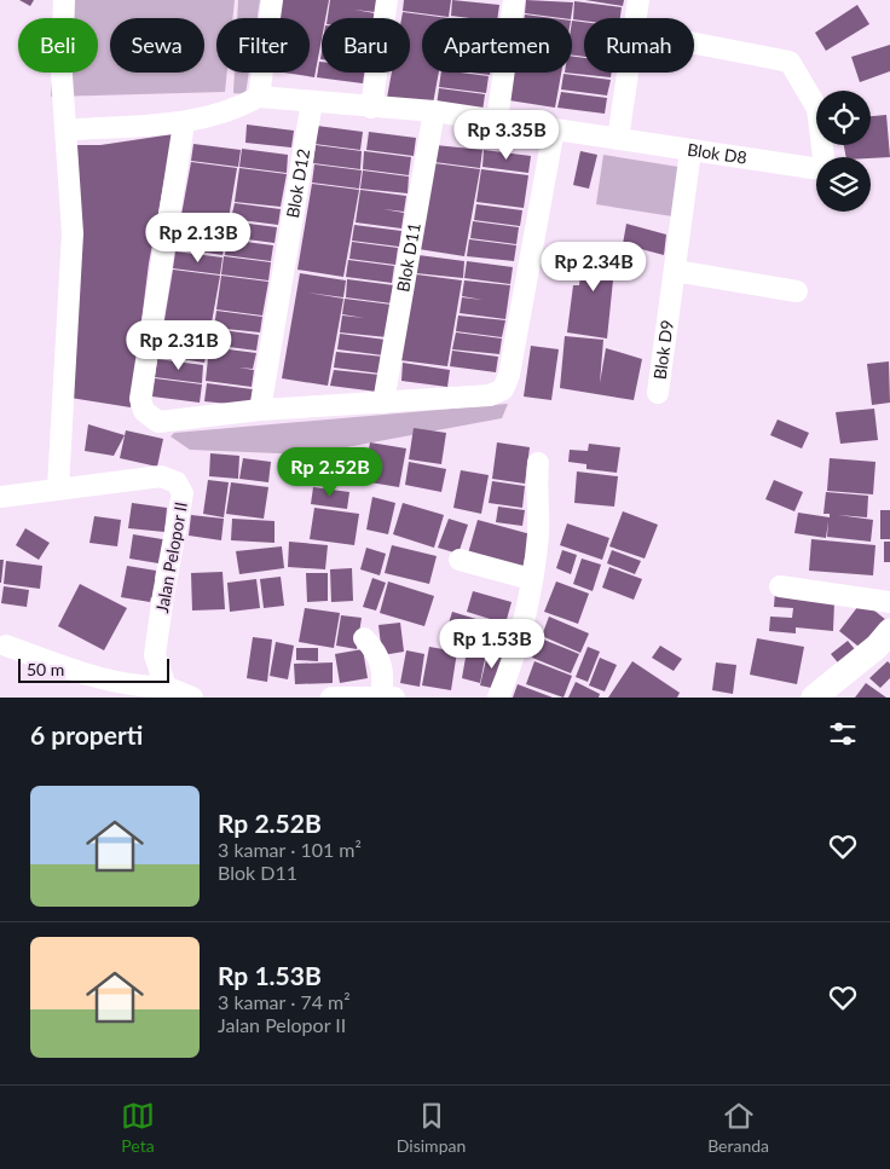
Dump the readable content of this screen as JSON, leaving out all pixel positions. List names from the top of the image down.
{
  "streets": {
    "street": [
      "Blok D8",
      "Blok D12",
      "Blok D11",
      "Blok D9",
      "Jalan Pelopor II"
    ]
  },
  "crossings": [
    ["Blok D8", "Blok D12"],
    ["Blok D8", "Blok D11"],
    ["Blok D8", "Blok D9"]
  ],
  "scale_bar": "50 m",
  "page": {
    "chip": [
      "Beli",
      "Sewa",
      "Filter",
      "Baru",
      "Apartemen",
      "Rumah"
    ],
    "price": [
      "Rp 3.35B",
      "Rp 2.13B",
      "Rp 2.34B",
      "Rp 2.31B",
      "Rp 2.52B",
      "Rp 1.53B"
    ],
    "scale": "50 m",
    "heading": "6 properti",
    "list": [
      {
        "name": "Rp 2.52B",
        "note": "3 kamar · 101 m² · Blok D11"
      },
      {
        "name": "Rp 1.53B",
        "note": "3 kamar · 74 m² · Jalan Pelopor II"
      }
    ],
    "tabs": ["Peta", "Disimpan", "Beranda"]
  }
}
